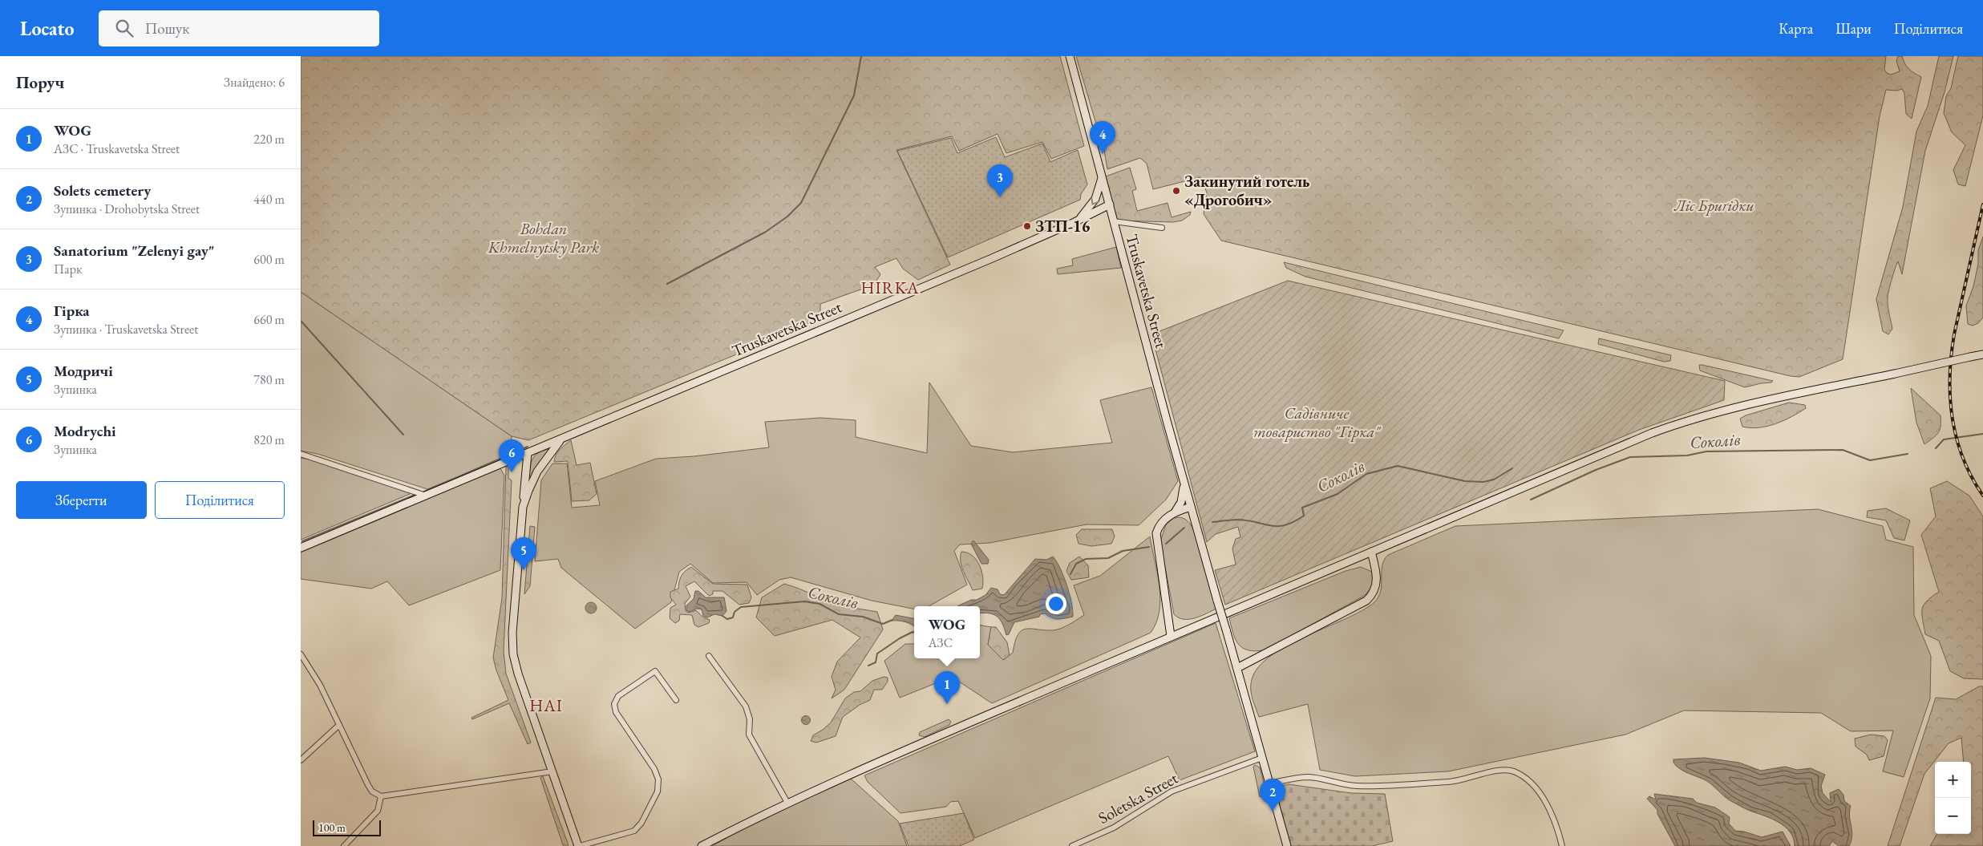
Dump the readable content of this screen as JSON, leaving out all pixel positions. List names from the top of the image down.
{
  "streets": {
    "main road": ["Truskavetska Street"],
    "street": ["Soletska Street"]
  },
  "crossings": [
    ["Truskavetska Street", "Soletska Street"]
  ],
  "districts": ["HIRKA", "HAI"],
  "water": ["Соколів"],
  "parks": ["Ліс Бриґідки", "Bohdan Khmelnytsky Park", "Садівниче товариство \"Гірка\""],
  "places": ["Закинутий готель «Дрогобич»", "ЗТП-16"],
  "scale_bar": "100 m",
  "page": {
    "header": "Locato",
    "search": "Пошук",
    "nav": ["Карта", "Шари", "Поділитися"],
    "heading": ["Поруч", "Знайдено: 6"],
    "list": [
      {
        "mark": "1",
        "name": "WOG",
        "note": "АЗС · Truskavetska Street",
        "value": "220 m"
      },
      {
        "mark": "2",
        "name": "Solets cemetery",
        "note": "Зупинка · Drohobytska Street",
        "value": "440 m"
      },
      {
        "mark": "3",
        "name": "Sanatorium \"Zelenyi gay\"",
        "note": "Парк",
        "value": "600 m"
      },
      {
        "mark": "4",
        "name": "Гірка",
        "note": "Зупинка · Truskavetska Street",
        "value": "660 m"
      },
      {
        "mark": "5",
        "name": "Модричі",
        "note": "Зупинка",
        "value": "780 m"
      },
      {
        "mark": "6",
        "name": "Modrychi",
        "note": "Зупинка",
        "value": "820 m"
      }
    ],
    "pins": [
      "4",
      "3",
      "6",
      "5",
      "1",
      "2"
    ],
    "buttons": ["Зберегти", "Поділитися"],
    "popup": ["WOG", "АЗС"],
    "map_buttons": ["+", "−"],
    "scale": "100 m"
  }
}
